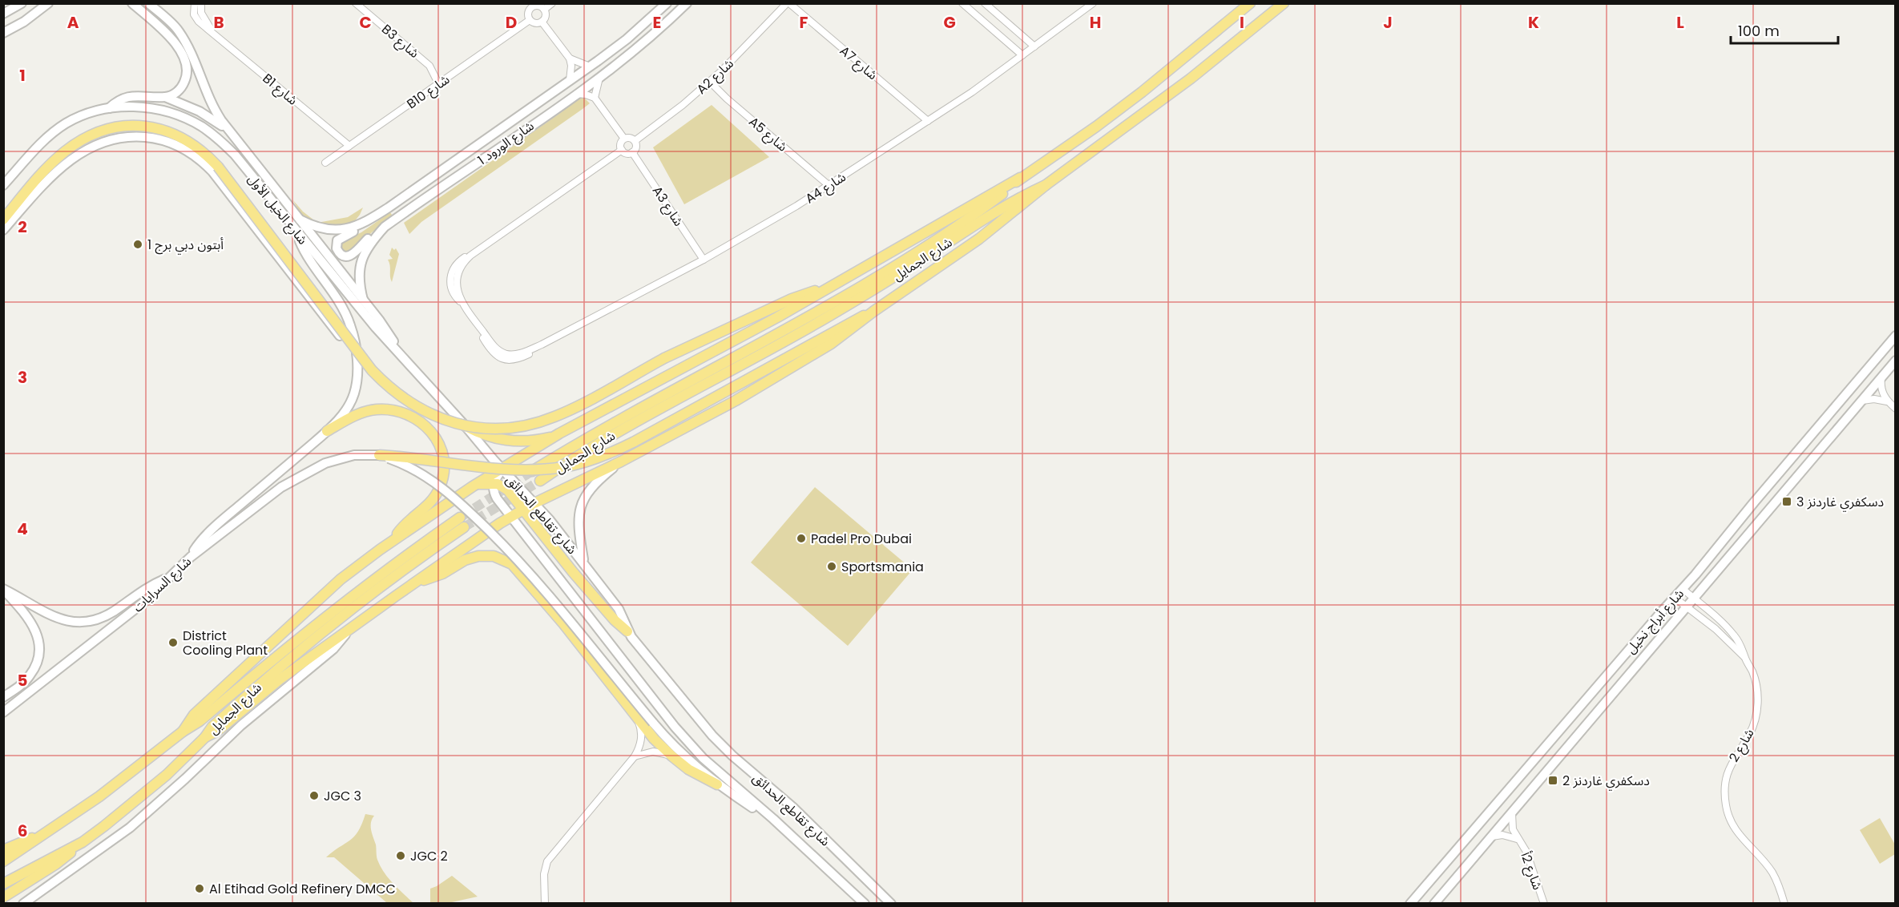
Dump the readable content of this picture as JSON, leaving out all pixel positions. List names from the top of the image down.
{
  "streets": {
    "main road": [
      "شارع الورود 1",
      "شارع الخيل الأول",
      "شارع الجمايل",
      "شارع تقاطع الحدائق",
      "شارع السرايات",
      "شارع أبراج نخيل"
    ],
    "street": [
      "B3 شارع",
      "A7 شارع",
      "A2 شارع",
      "B1 شارع",
      "B10 شارع",
      "A5 شارع",
      "A4 شارع",
      "A3 شارع",
      "شارع 2",
      "شارع 2أ"
    ]
  },
  "crossings": [
    ["B3 شارع", "B10 شارع"],
    ["A7 شارع", "A2 شارع"],
    ["A7 شارع", "A4 شارع"],
    ["A2 شارع", "A5 شارع"],
    ["A2 شارع", "A4 شارع"],
    ["A2 شارع", "A3 شارع"],
    ["B1 شارع", "B10 شارع"],
    ["A5 شارع", "A4 شارع"],
    ["A4 شارع", "A3 شارع"],
    ["شارع الخيل الأول", "شارع تقاطع الحدائق"],
    ["شارع أبراج نخيل", "شارع 2"],
    ["شارع أبراج نخيل", "شارع 2أ"]
  ],
  "places": {
    "other": [
      "أبتون دبي برج 1",
      "Padel Pro Dubai",
      "Sportsmania",
      "District Cooling Plant",
      "JGC 3",
      "JGC 2",
      "Al Etihad Gold Refinery DMCC"
    ],
    "transit": ["دسكفري غاردنز 3", "دسكفري غاردنز 2"]
  },
  "scale_bar": "100 m",
  "grid": {
    "columns": [
      "A",
      "B",
      "C",
      "D",
      "E",
      "F",
      "G",
      "H",
      "I",
      "J",
      "K",
      "L"
    ],
    "rows": [
      "1",
      "2",
      "3",
      "4",
      "5",
      "6"
    ]
  }
}
